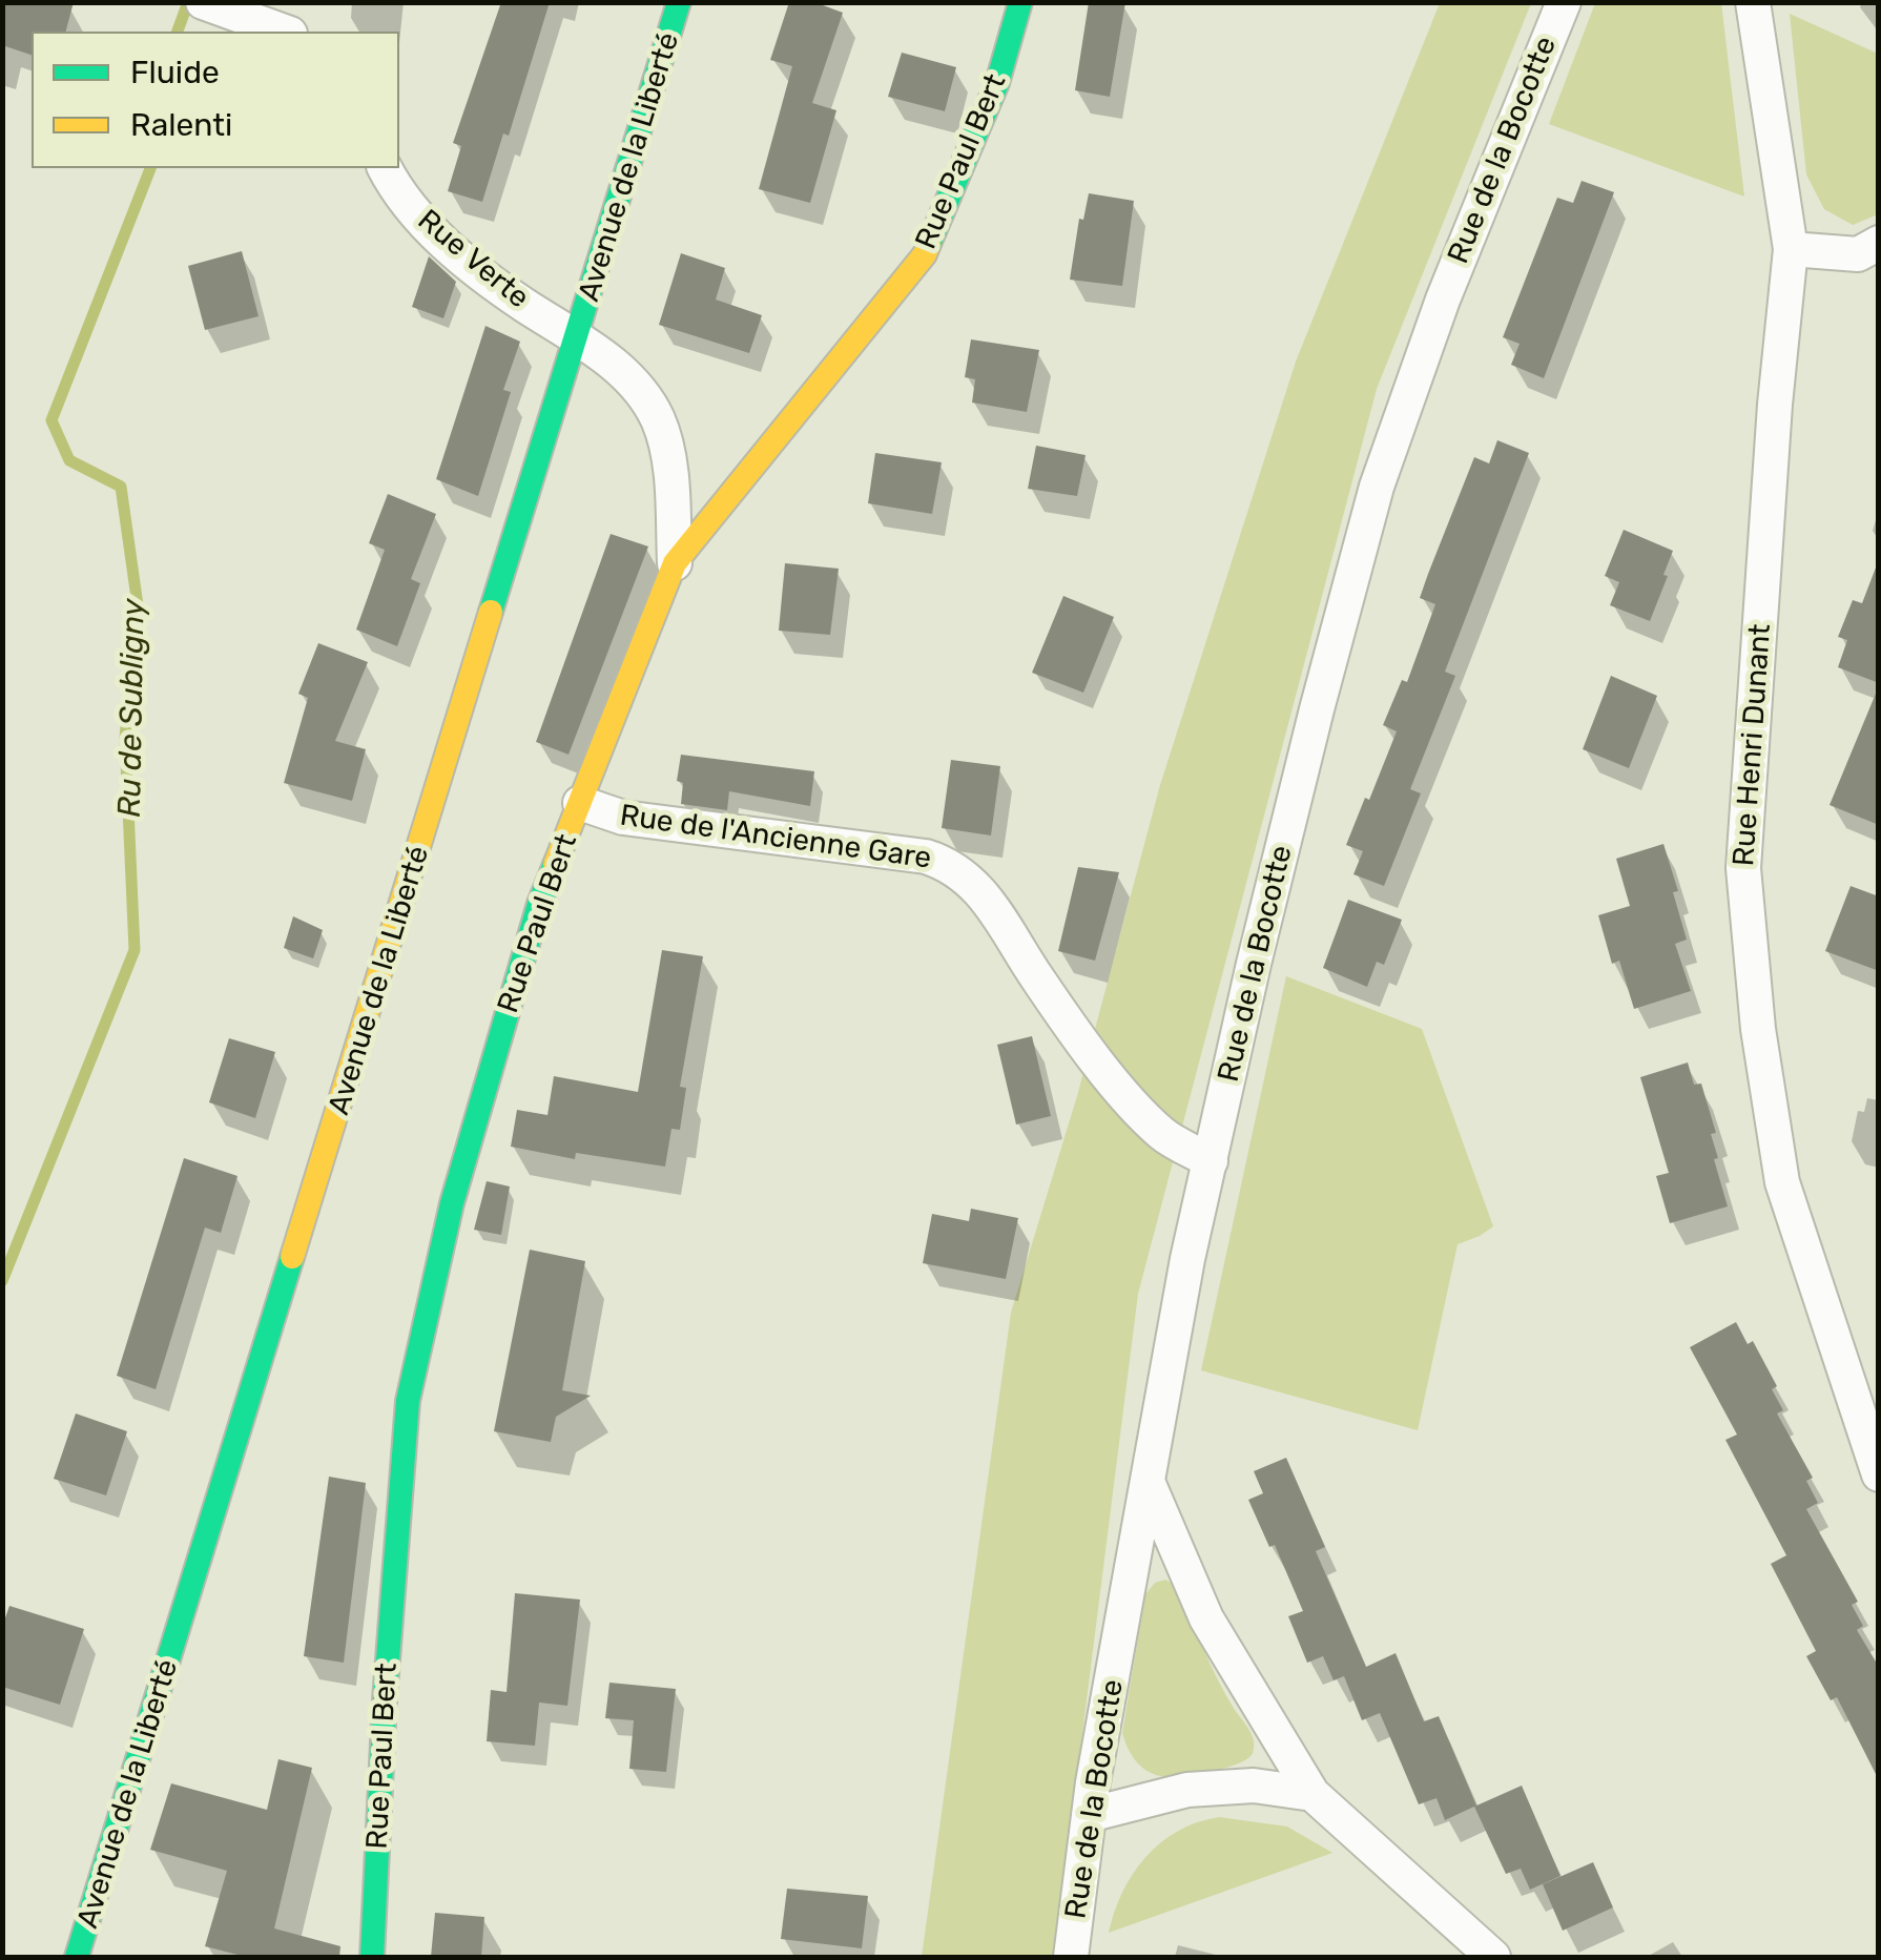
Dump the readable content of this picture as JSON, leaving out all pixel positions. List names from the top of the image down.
{
  "streets": {
    "street": [
      "Rue de la Bocotte",
      "Rue Paul Bert",
      "Avenue de la Liberté",
      "Rue Verte",
      "Rue Henri Dunant",
      "Rue de l'Ancienne Gare"
    ]
  },
  "crossings": [
    ["Rue de la Bocotte", "Rue de l'Ancienne Gare"],
    ["Rue Paul Bert", "Rue Verte"],
    ["Rue Paul Bert", "Rue de l'Ancienne Gare"],
    ["Avenue de la Liberté", "Rue Verte"]
  ],
  "water": ["Ru de Subligny"],
  "legend": ["Fluide", "Ralenti"]
}
